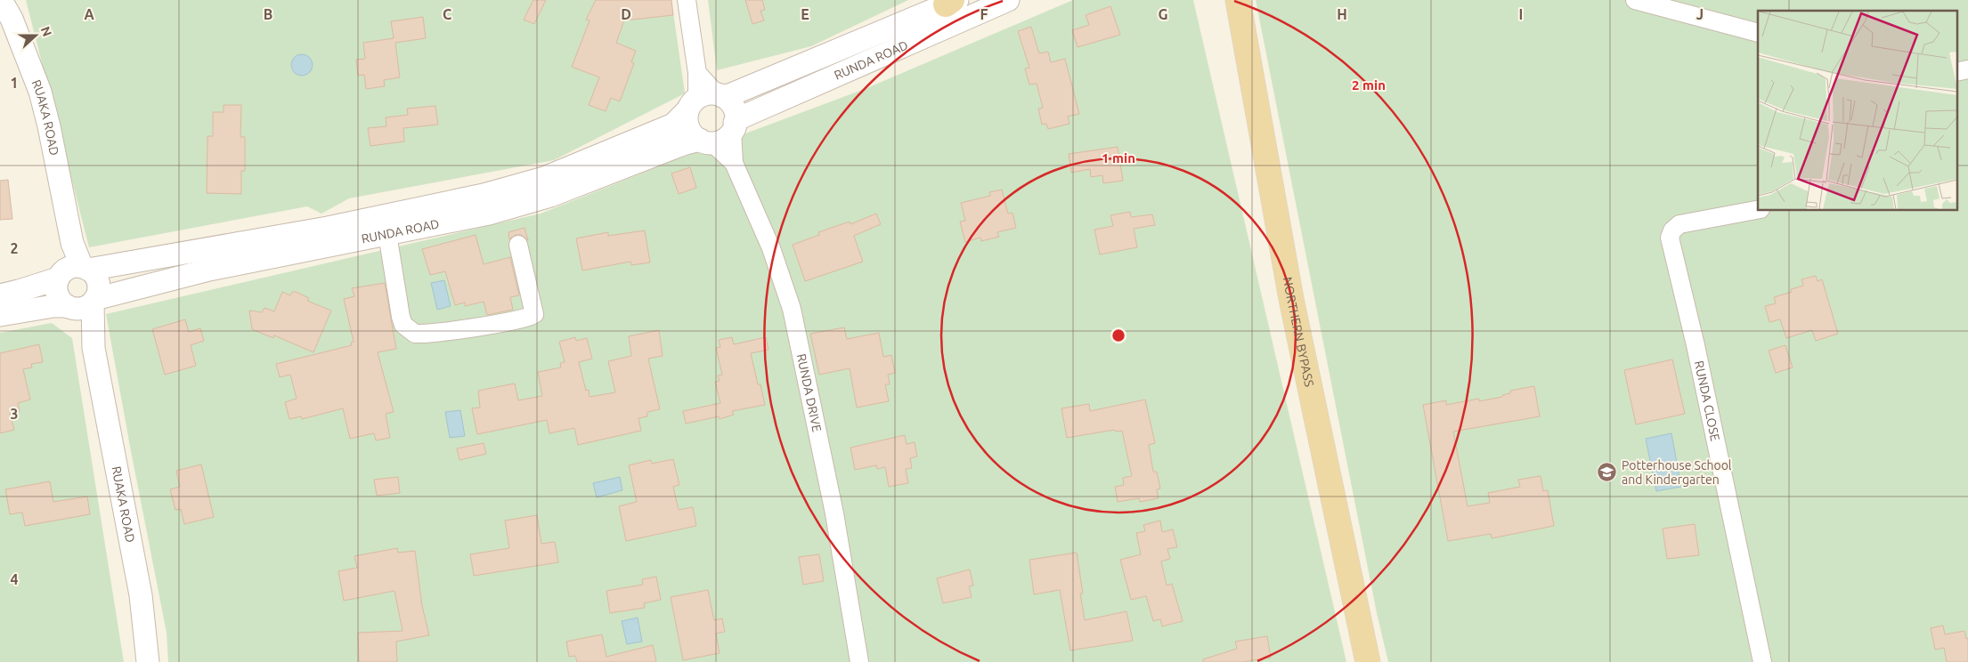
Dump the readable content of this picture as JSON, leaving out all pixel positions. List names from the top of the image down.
{
  "streets": {
    "main road": ["NORTHERN BYPASS"],
    "street": [
      "RUNDA ROAD",
      "RUAKA ROAD",
      "RUNDA DRIVE",
      "RUNDA CLOSE"
    ]
  },
  "crossings": [
    ["RUNDA ROAD", "RUAKA ROAD"],
    ["RUNDA ROAD", "RUNDA DRIVE"]
  ],
  "places": {
    "school or university": ["Potterhouse School and Kindergarten"]
  },
  "north": "right",
  "grid": {
    "columns": [
      "A",
      "B",
      "C",
      "D",
      "E",
      "F",
      "G",
      "H",
      "I",
      "J"
    ],
    "rows": [
      "1",
      "2",
      "3",
      "4"
    ]
  },
  "rings": ["2 min", "1 min"]
}
